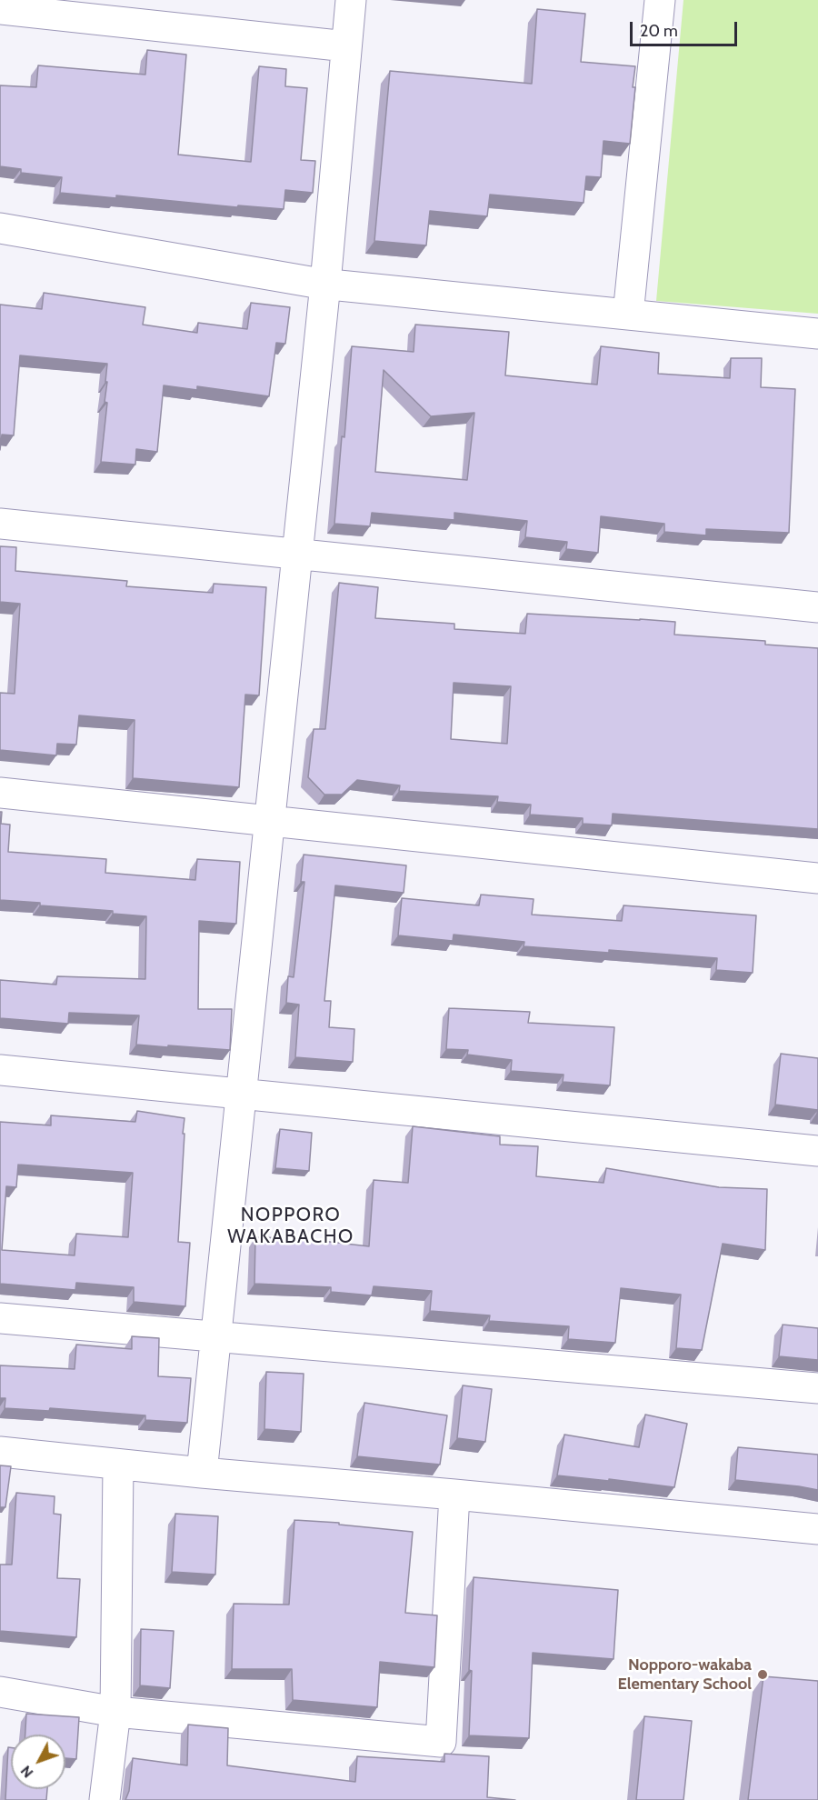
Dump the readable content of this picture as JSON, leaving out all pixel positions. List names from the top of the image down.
{
  "districts": ["NOPPORO WAKABACHO"],
  "places": ["Nopporo-wakaba Elementary School"],
  "scale_bar": "20 m",
  "north": "bottom left"
}
